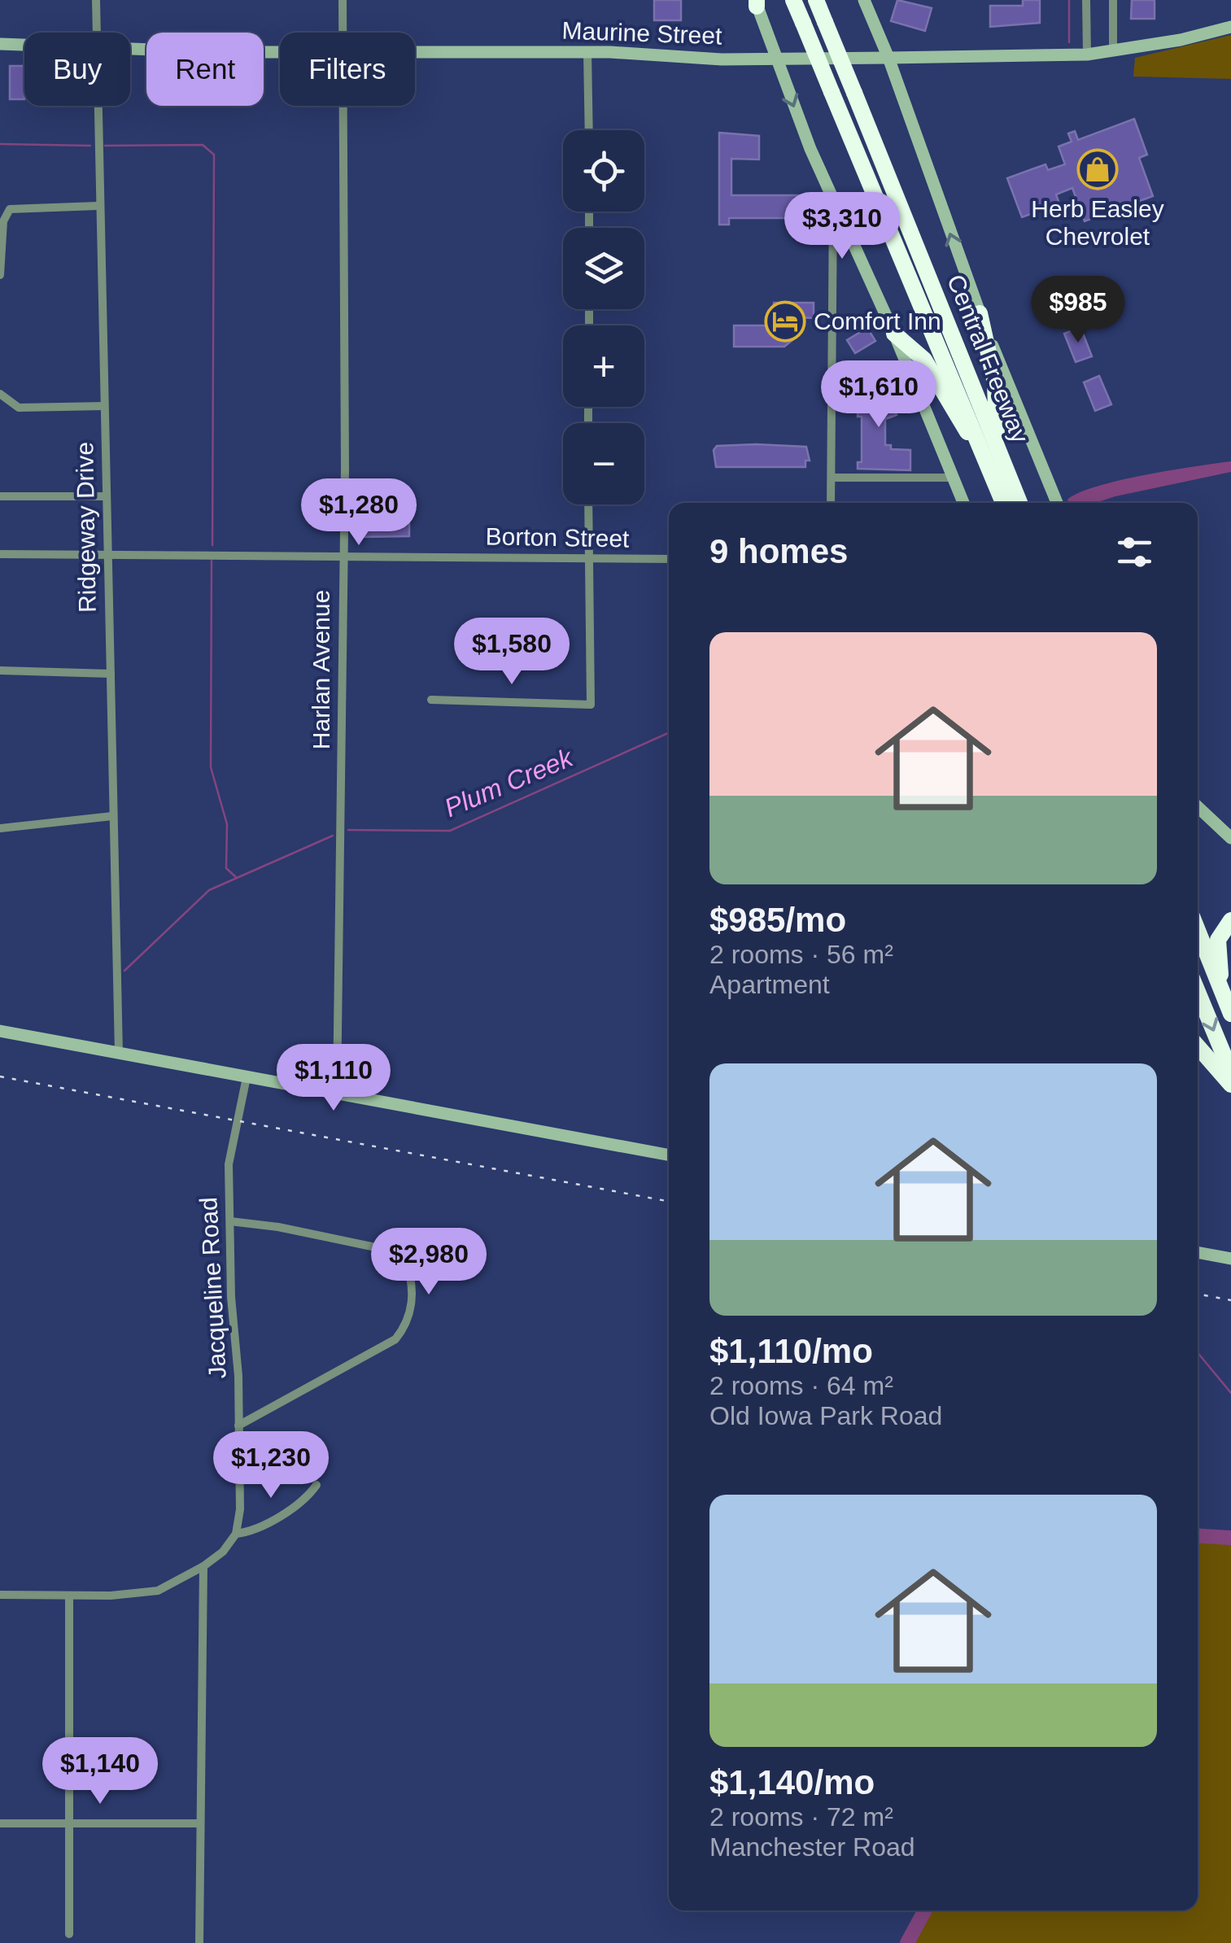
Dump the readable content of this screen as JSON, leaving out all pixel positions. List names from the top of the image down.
{
  "streets": {
    "highway": ["Central Freeway"],
    "main road": ["Maurine Street"],
    "street": [
      "Ridgeway Drive",
      "Borton Street",
      "Harlan Avenue",
      "Jacqueline Road"
    ]
  },
  "crossings": [
    ["Maurine Street", "Central Freeway"],
    ["Ridgeway Drive", "Borton Street"],
    ["Borton Street", "Harlan Avenue"]
  ],
  "water": ["Plum Creek"],
  "places": {
    "shop": ["Herb Easley Chevrolet"],
    "hotel": ["Comfort Inn"]
  },
  "page": {
    "chip": ["Buy", "Rent", "Filters"],
    "map_buttons": ["+", "−"],
    "price": [
      "$3,310",
      "$985",
      "$1,610",
      "$1,280",
      "$1,580",
      "$1,110",
      "$2,980",
      "$1,230",
      "$1,140"
    ],
    "heading": "9 homes",
    "list": [
      {
        "name": "$985/mo",
        "note": "2 rooms · 56 m² · Apartment"
      },
      {
        "name": "$1,110/mo",
        "note": "2 rooms · 64 m² · Old Iowa Park Road"
      },
      {
        "name": "$1,140/mo",
        "note": "2 rooms · 72 m² · Manchester Road"
      }
    ]
  }
}
